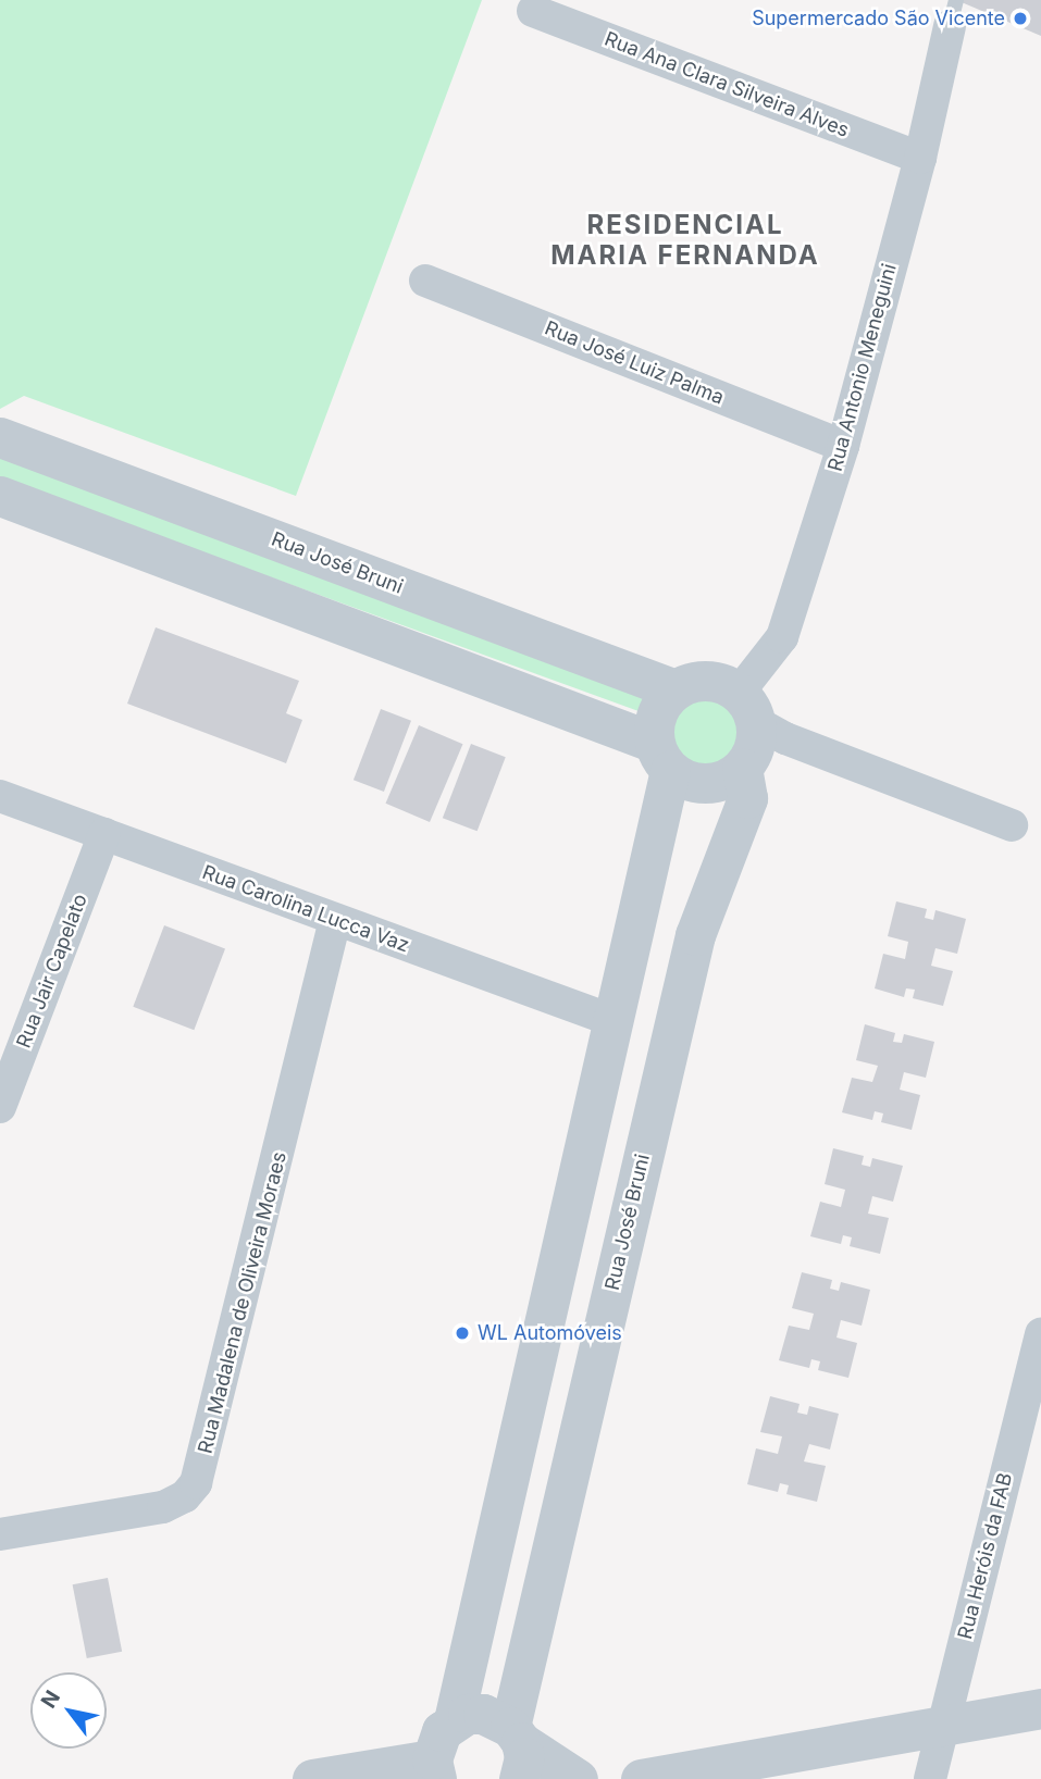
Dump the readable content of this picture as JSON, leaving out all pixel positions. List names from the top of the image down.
{
  "streets": {
    "street": [
      "Rua Ana Clara Silveira Alves",
      "Rua José Luiz Palma",
      "Rua Antonio Meneguini",
      "Rua José Bruni",
      "Rua Carolina Lucca Vaz",
      "Rua Jair Capelato",
      "Rua Madalena de Oliveira Moraes",
      "Rua Heróis da FAB"
    ]
  },
  "crossings": [
    ["Rua Ana Clara Silveira Alves", "Rua Antonio Meneguini"],
    ["Rua José Luiz Palma", "Rua Antonio Meneguini"],
    ["Rua Antonio Meneguini", "Rua José Bruni"],
    ["Rua Carolina Lucca Vaz", "Rua Jair Capelato"],
    ["Rua Carolina Lucca Vaz", "Rua Madalena de Oliveira Moraes"]
  ],
  "districts": ["RESIDENCIAL MARIA FERNANDA"],
  "places": ["Supermercado São Vicente", "WL Automóveis"],
  "north": "top left"
}
